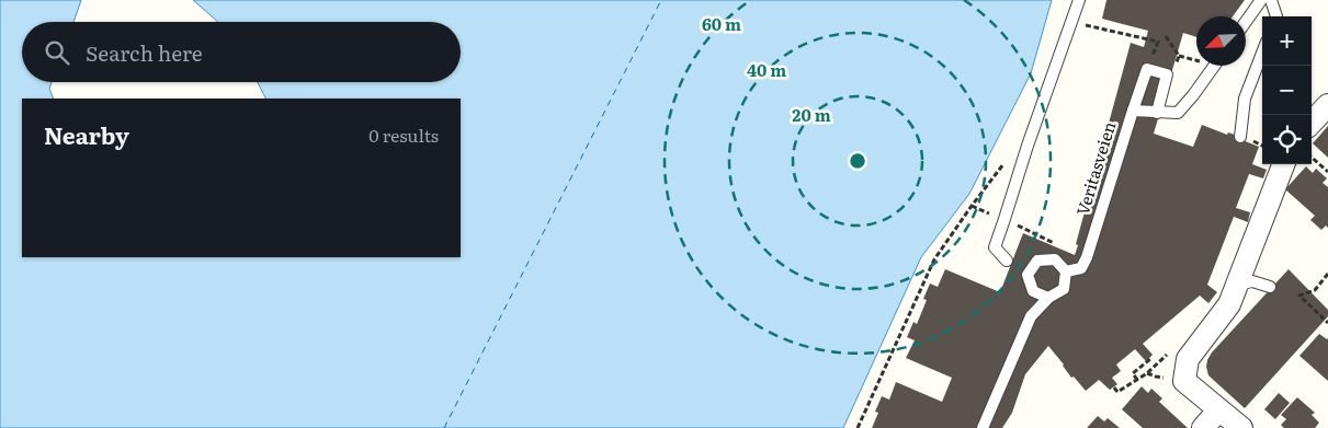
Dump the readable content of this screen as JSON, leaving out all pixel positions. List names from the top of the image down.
{
  "streets": {
    "lane": ["Veritasveien"]
  },
  "north": "bottom left",
  "page": {
    "map_buttons": ["+", "−"],
    "search": "Search here",
    "heading": ["Nearby", "0 results"]
  },
  "rings": ["60 m", "40 m", "20 m"]
}
